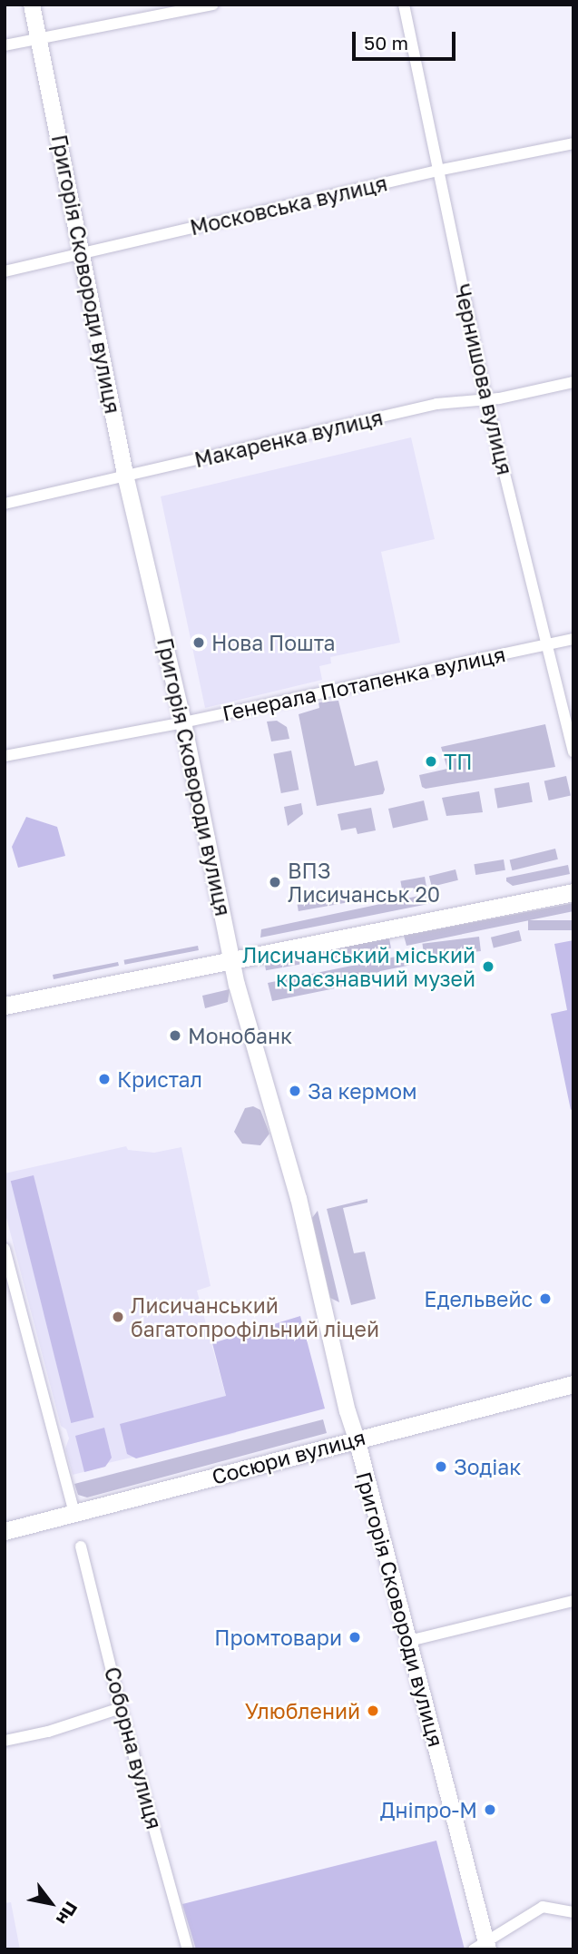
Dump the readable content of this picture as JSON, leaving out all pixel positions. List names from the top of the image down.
{
  "streets": {
    "main road": ["Сосюри вулиця"],
    "street": [
      "Московська вулиця",
      "Григорія Сковороди вулиця",
      "Чернишова вулиця",
      "Макаренка вулиця",
      "Генерала Потапенка вулиця",
      "Соборна вулиця"
    ]
  },
  "crossings": [
    ["Московська вулиця", "Григорія Сковороди вулиця"],
    ["Московська вулиця", "Чернишова вулиця"],
    ["Григорія Сковороди вулиця", "Макаренка вулиця"],
    ["Григорія Сковороди вулиця", "Генерала Потапенка вулиця"],
    ["Григорія Сковороди вулиця", "Сосюри вулиця"],
    ["Чернишова вулиця", "Макаренка вулиця"],
    ["Чернишова вулиця", "Генерала Потапенка вулиця"]
  ],
  "places": [
    "Нова Пошта",
    "ТП",
    "ВПЗ Лисичанськ 20",
    "Лисичанський міський краєзнавчий музей",
    "Монобанк",
    "Кристал",
    "За кермом",
    "Едельвейс",
    "Лисичанський багатопрофільний ліцей",
    "Зодіак",
    "Промтовари",
    "Улюблений",
    "Днiпро-М"
  ],
  "scale_bar": "50 m",
  "north": "bottom right"
}
